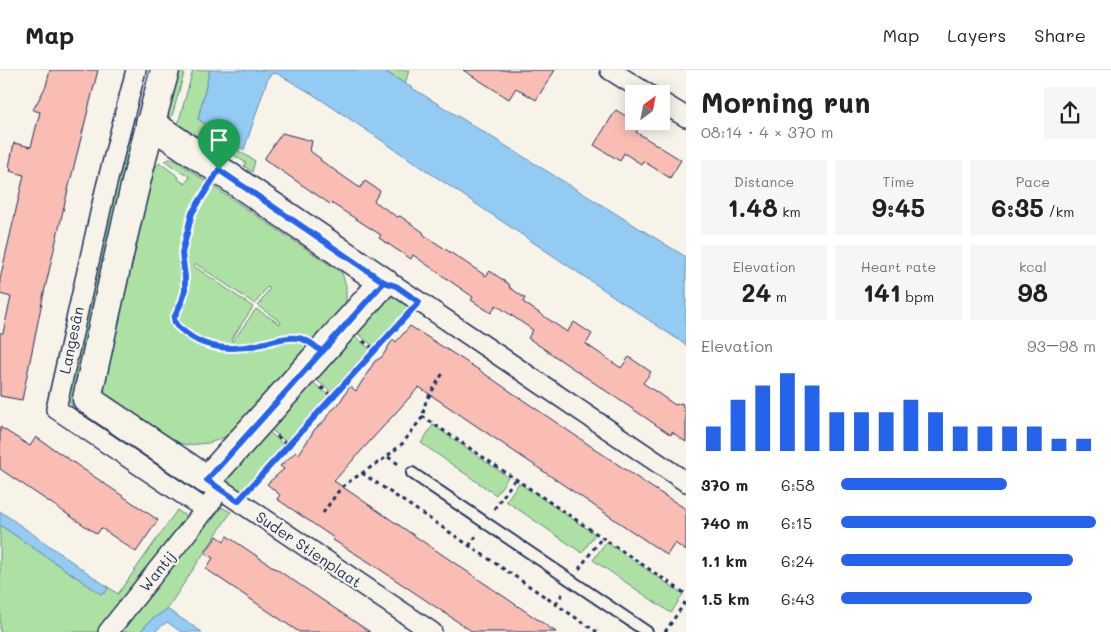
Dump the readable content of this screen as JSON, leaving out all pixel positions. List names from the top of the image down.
{
  "streets": {
    "street": ["Langesân", "Suder Stienplaat", "Wantij"]
  },
  "crossings": [
    ["Langesân", "Suder Stienplaat"],
    ["Langesân", "Wantij"]
  ],
  "north": "top right",
  "page": {
    "header": "Map",
    "nav": ["Map", "Layers", "Share"],
    "heading": ["Morning run", "08:14 · 4 × 370 m"],
    "stats": [
      ["Distance", "1.48 km"],
      ["Time", "9:45"],
      ["Pace", "6:35 /km"],
      ["Elevation", "24 m"],
      ["Heart rate", "141 bpm"],
      ["kcal", "98"]
    ],
    "chart": ["Elevation", "93–98 m"],
    "list": [
      {
        "name": "370 m",
        "note": "6:58"
      },
      {
        "name": "740 m",
        "note": "6:15"
      },
      {
        "name": "1.1 km",
        "note": "6:24"
      },
      {
        "name": "1.5 km",
        "note": "6:43"
      }
    ]
  }
}
